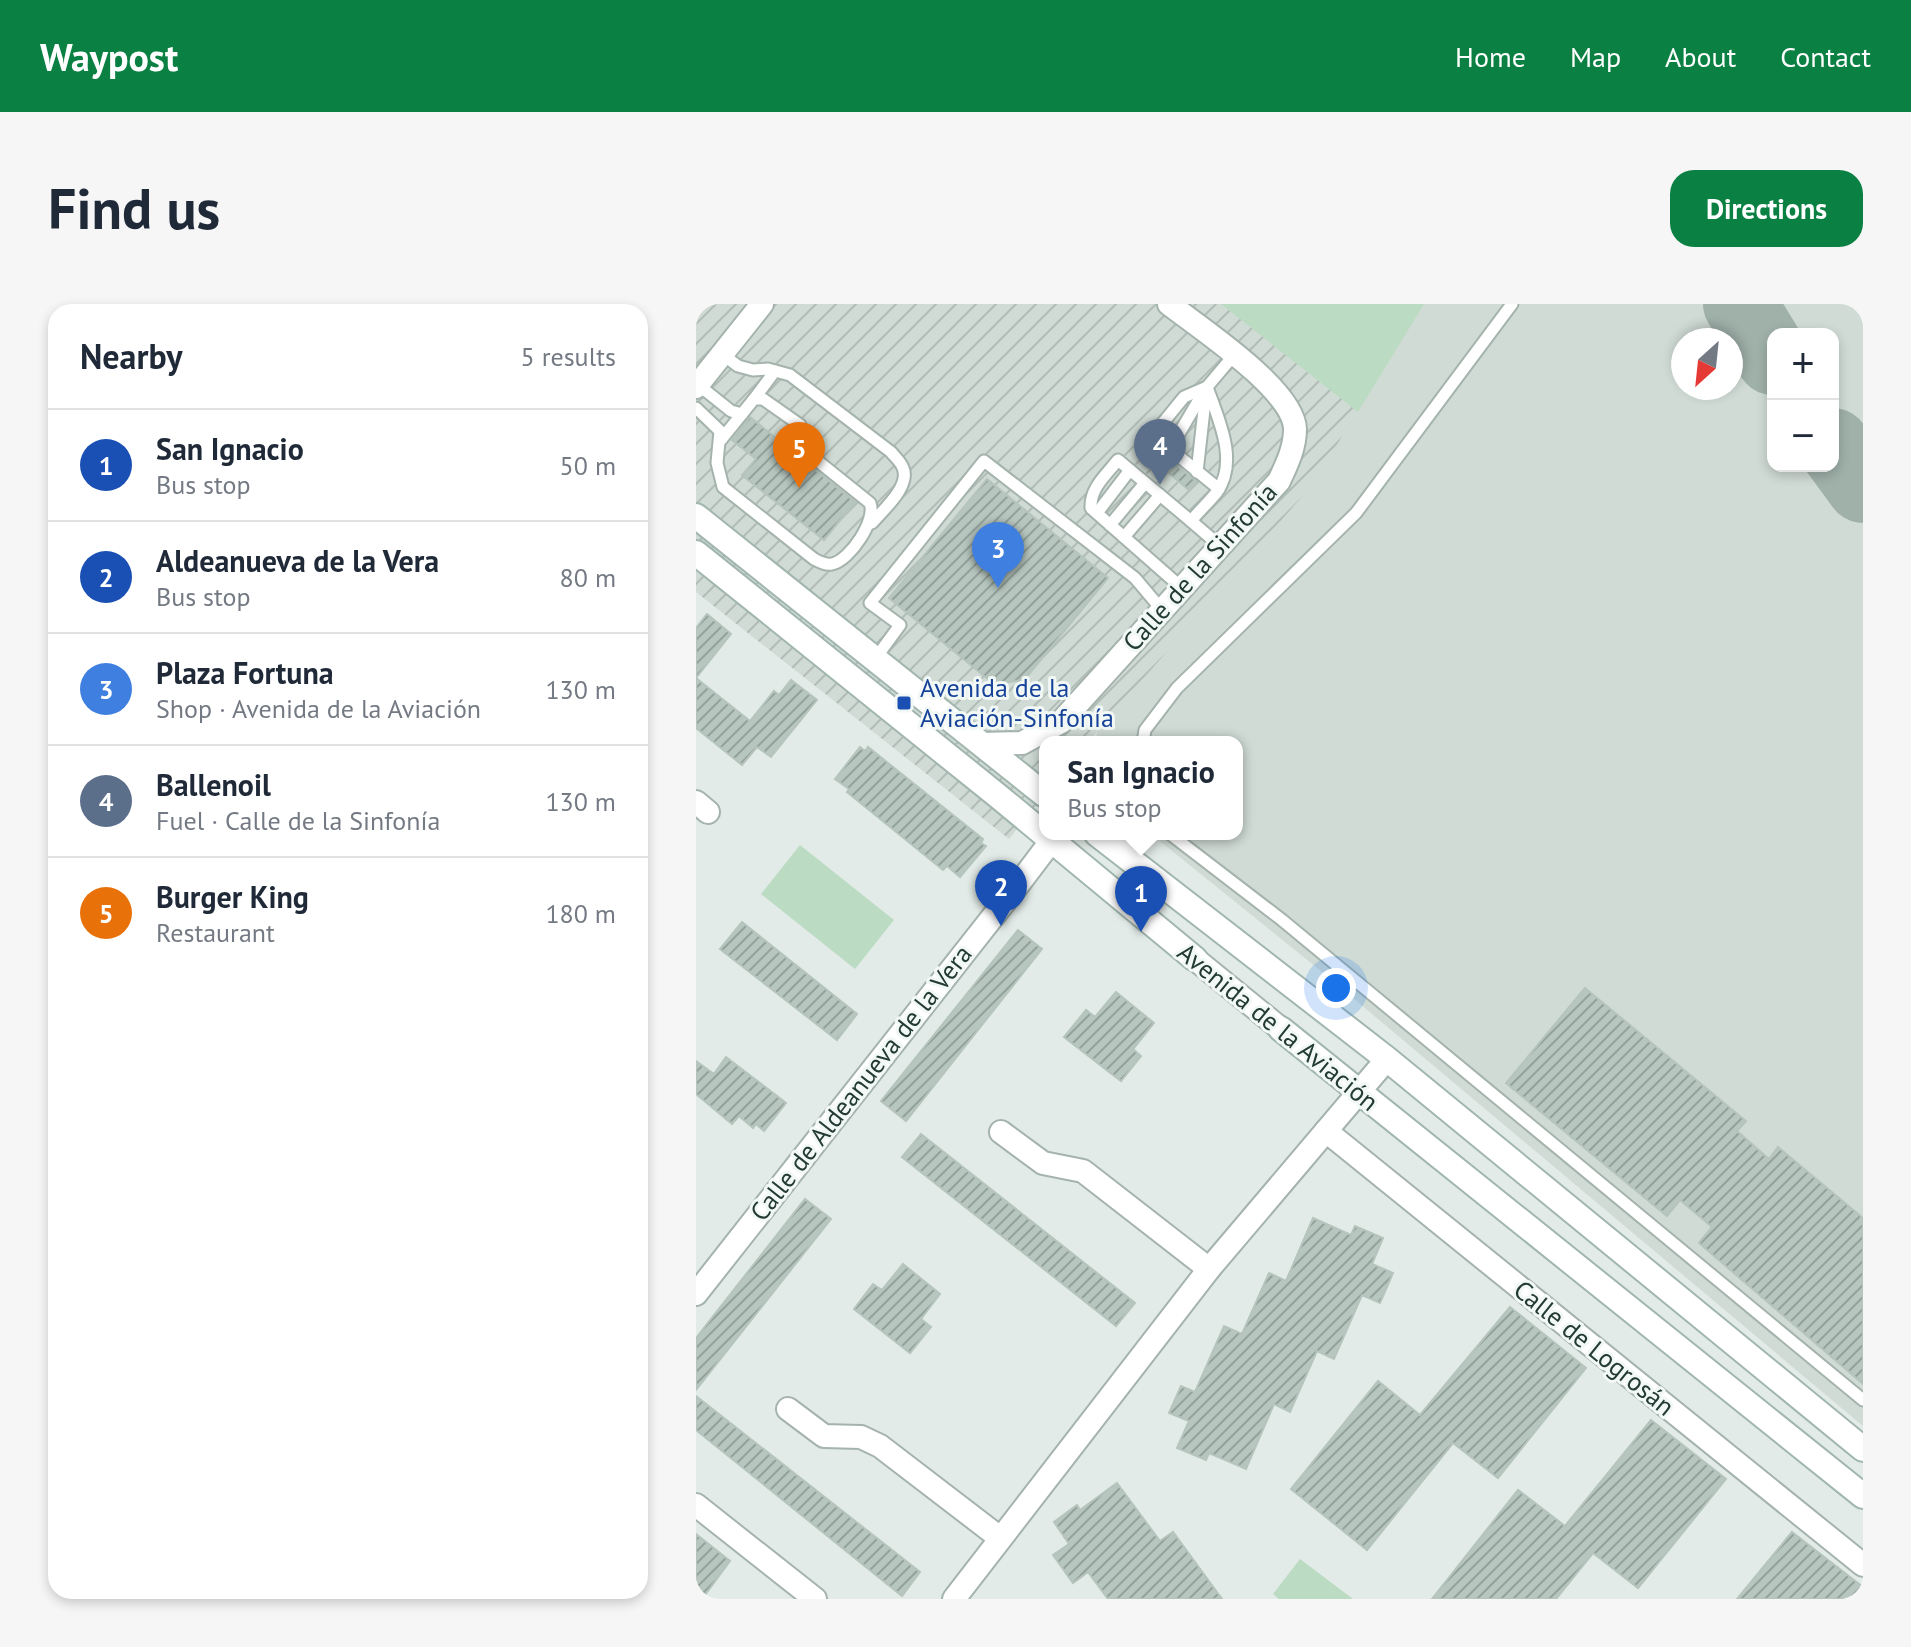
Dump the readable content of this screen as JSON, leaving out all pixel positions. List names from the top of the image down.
{
  "streets": {
    "main road": ["Avenida de la Aviación"],
    "street": ["Calle de la Sinfonía", "Calle de Aldeanueva de la Vera", "Calle de Logrosán"]
  },
  "places": {
    "transit": ["Avenida de la Aviación-Sinfonía"]
  },
  "north": "bottom left",
  "page": {
    "header": "Waypost",
    "nav": [
      "Home",
      "Map",
      "About",
      "Contact"
    ],
    "buttons": "Directions",
    "title": "Find us",
    "heading": ["Nearby", "5 results"],
    "map_buttons": ["+", "−"],
    "list": [
      {
        "mark": "1",
        "name": "San Ignacio",
        "note": "Bus stop",
        "value": "50 m"
      },
      {
        "mark": "2",
        "name": "Aldeanueva de la Vera",
        "note": "Bus stop",
        "value": "80 m"
      },
      {
        "mark": "3",
        "name": "Plaza Fortuna",
        "note": "Shop · Avenida de la Aviación",
        "value": "130 m"
      },
      {
        "mark": "4",
        "name": "Ballenoil",
        "note": "Fuel · Calle de la Sinfonía",
        "value": "130 m"
      },
      {
        "mark": "5",
        "name": "Burger King",
        "note": "Restaurant",
        "value": "180 m"
      }
    ],
    "pins": [
      "4",
      "5",
      "3",
      "2",
      "1"
    ],
    "popup": ["San Ignacio", "Bus stop"]
  }
}
